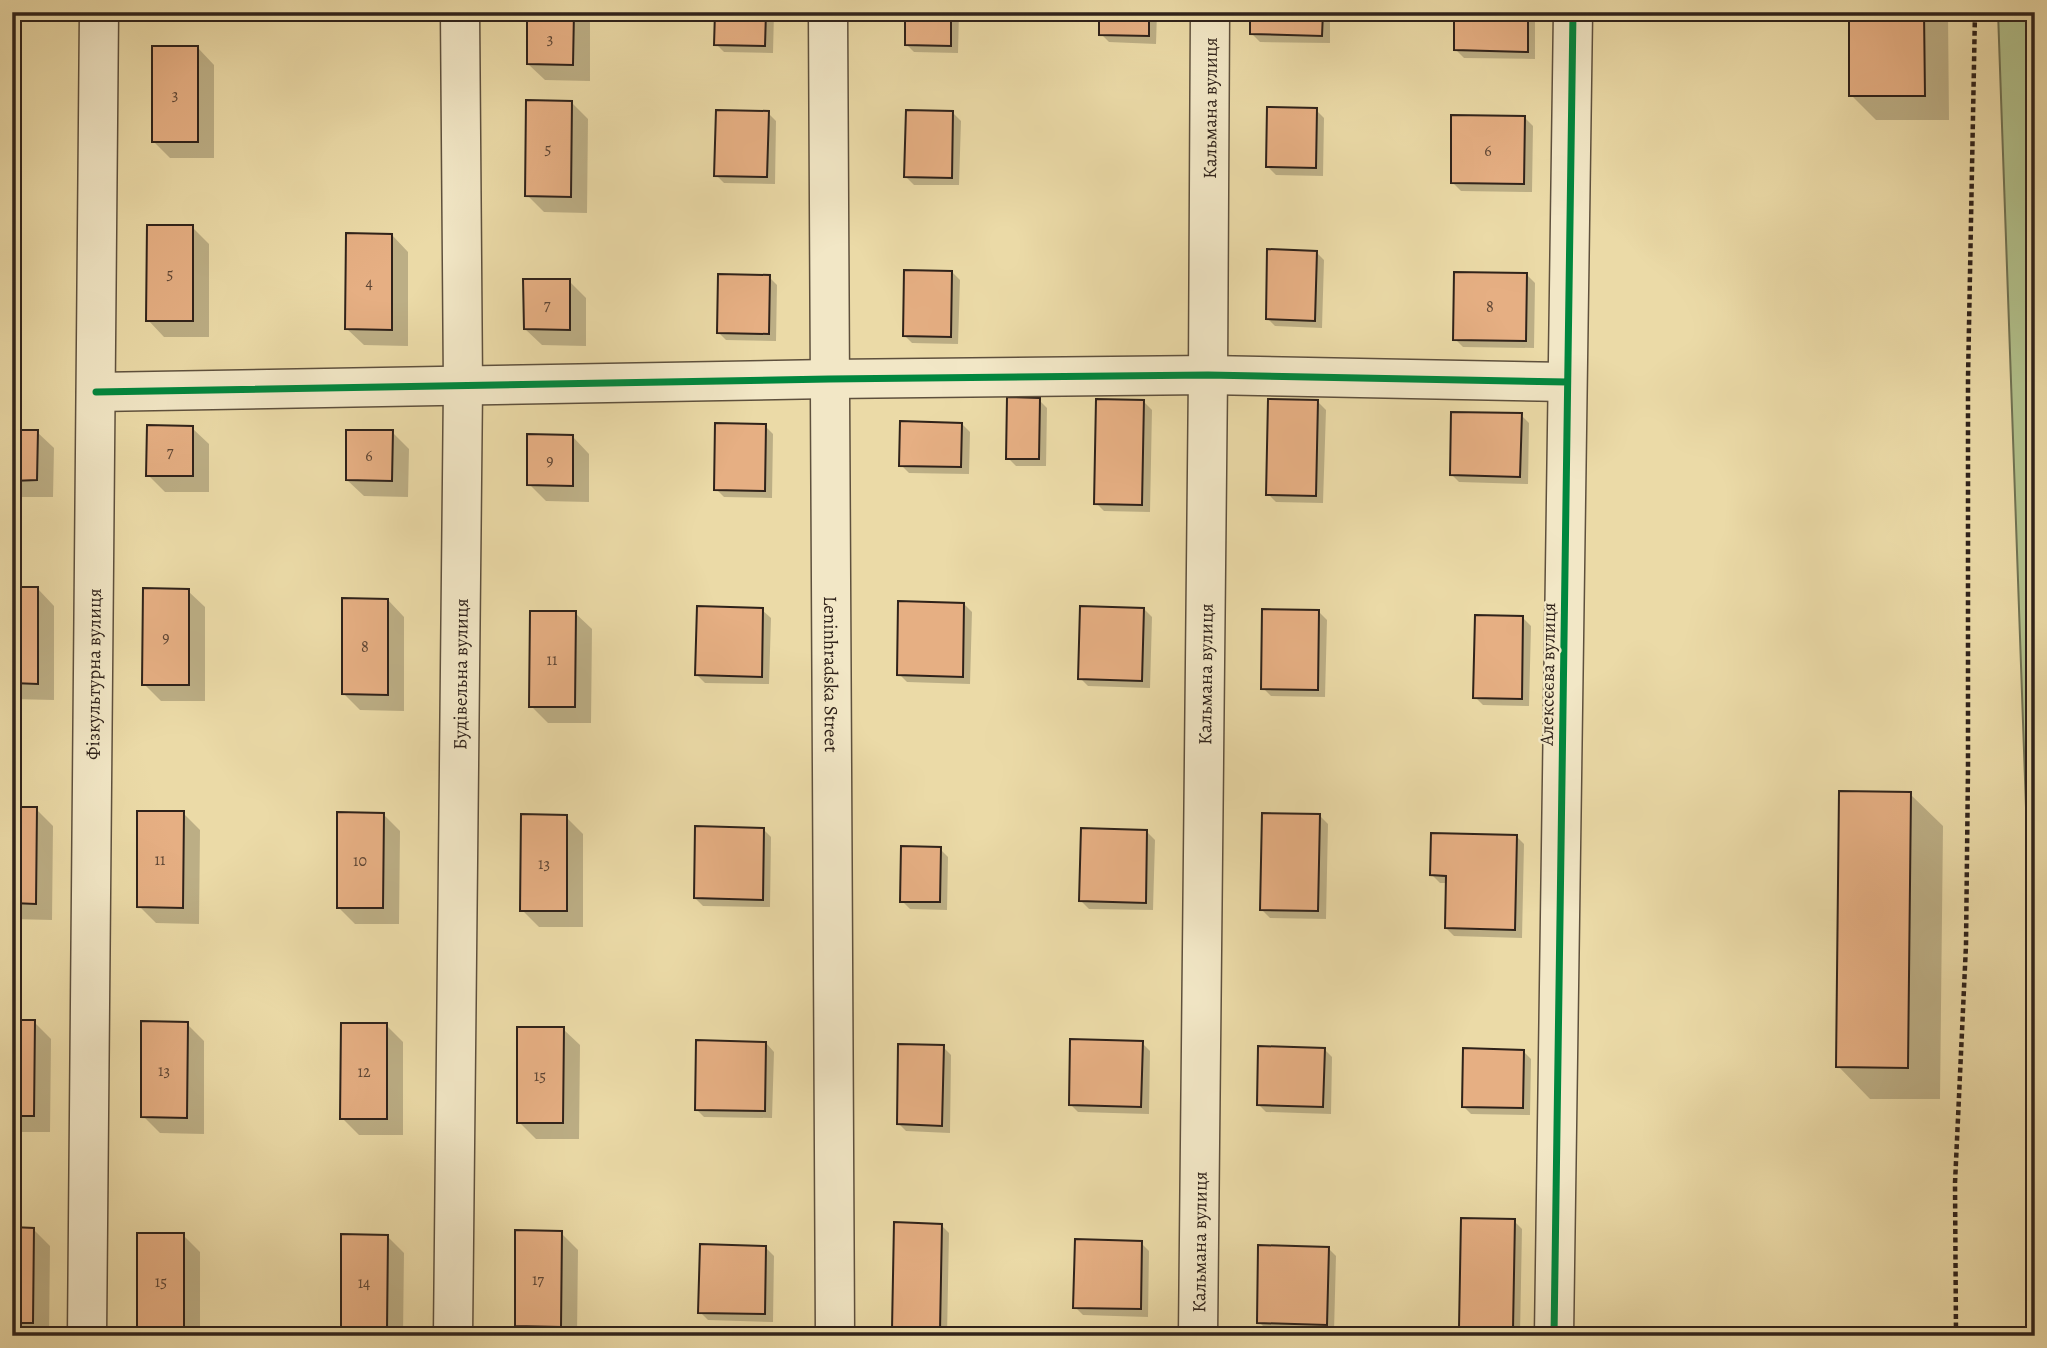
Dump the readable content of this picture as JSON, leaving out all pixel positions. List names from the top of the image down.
{
  "streets": {
    "street": [
      "Кальмана вулиця",
      "Фiзкультурна вулиця",
      "Будівельна вулиця",
      "Leninhradska Street",
      "Алексєєва вулиця"
    ]
  },
  "house_numbers": [
    "3",
    "3",
    "5",
    "6",
    "5",
    "4",
    "7",
    "8",
    "7",
    "6",
    "9",
    "9",
    "8",
    "11",
    "11",
    "10",
    "13",
    "13",
    "12",
    "15",
    "17",
    "15",
    "14"
  ]
}
